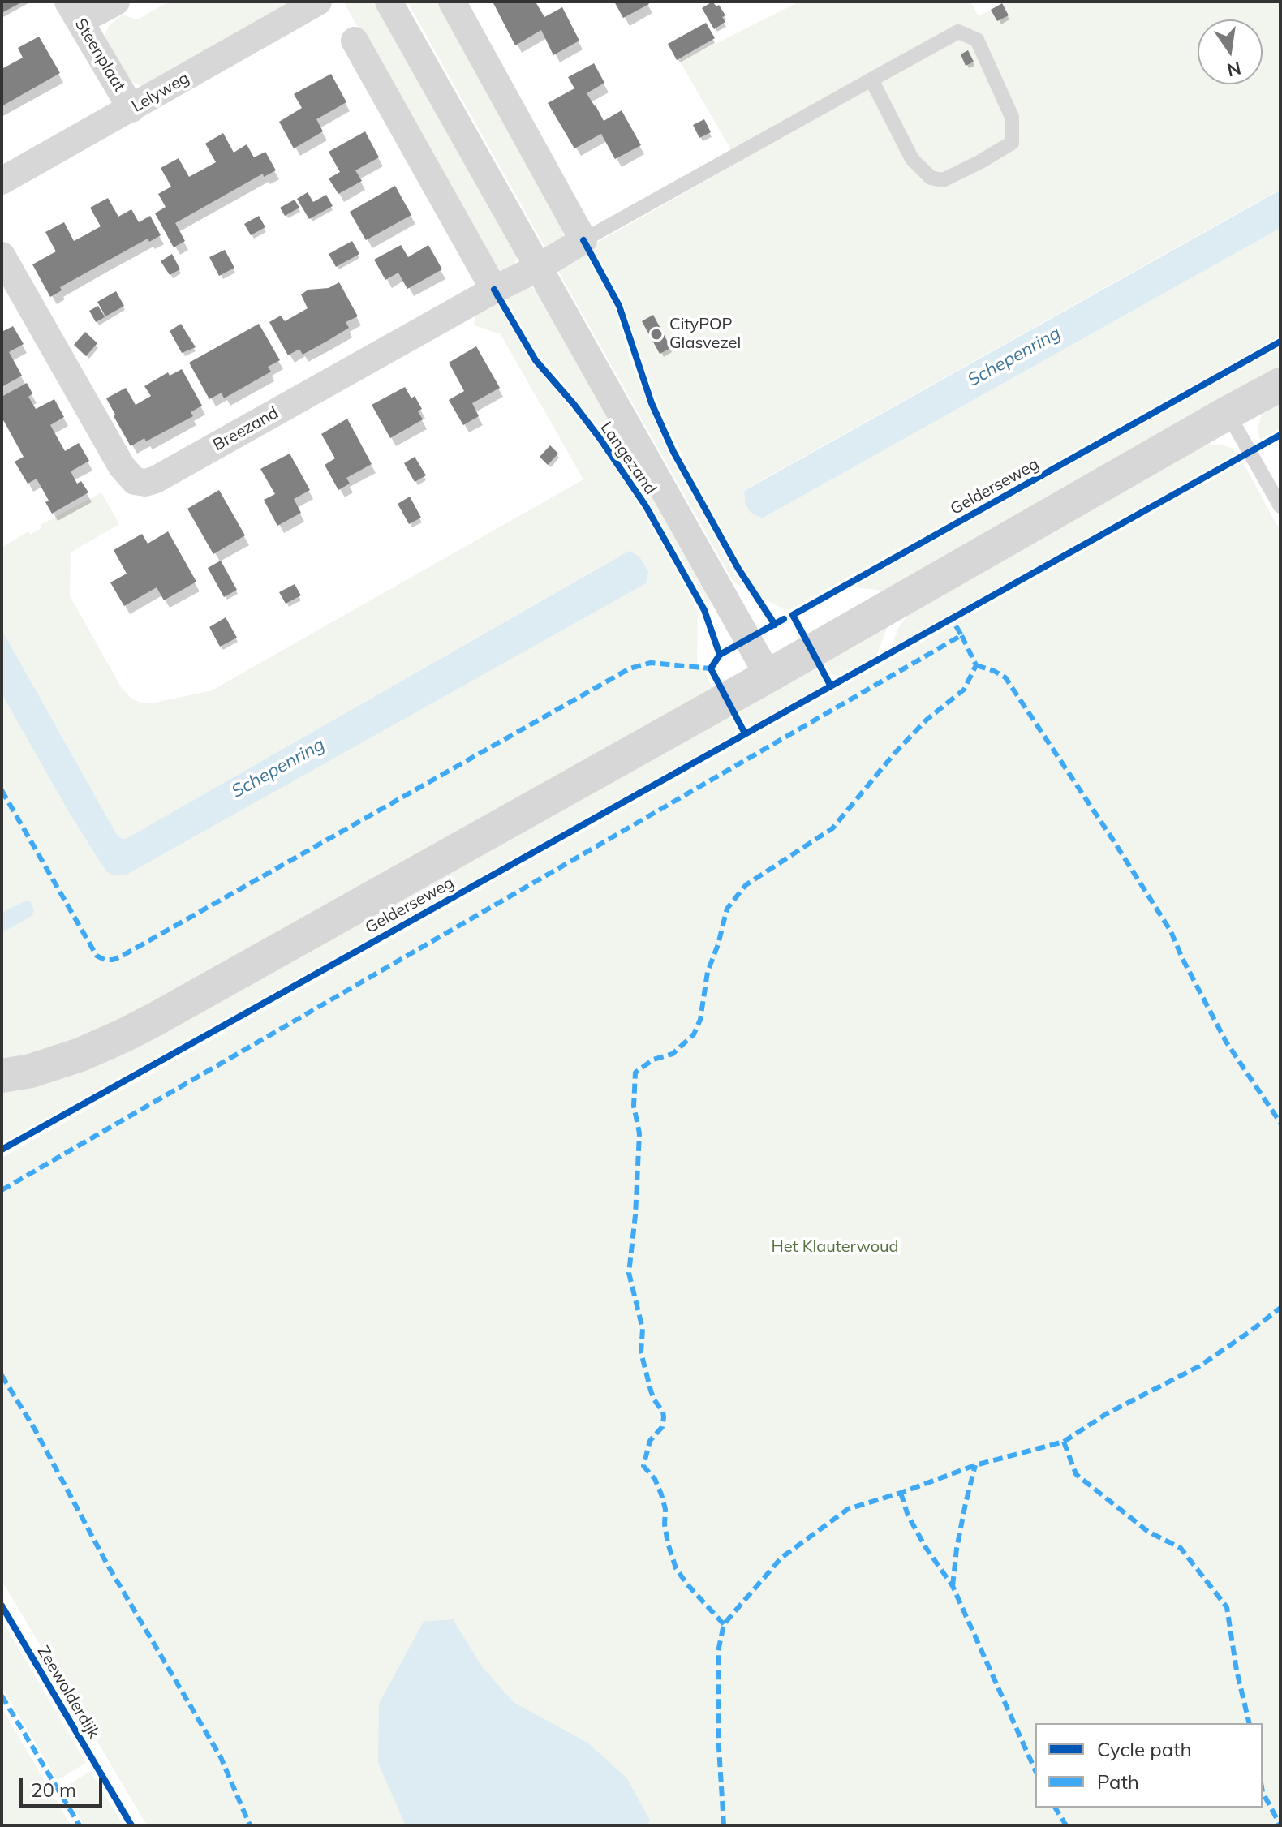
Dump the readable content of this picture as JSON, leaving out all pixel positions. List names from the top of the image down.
{
  "streets": {
    "street": [
      "Steenplaat",
      "Lelyweg",
      "Breezand",
      "Langezand",
      "Gelderseweg"
    ],
    "cycle path": ["Zeewolderdijk"]
  },
  "crossings": [
    ["Steenplaat", "Lelyweg"],
    ["Breezand", "Langezand"],
    ["Langezand", "Gelderseweg"]
  ],
  "water": ["Schepenring"],
  "parks": ["Het Klauterwoud"],
  "places": ["CityPOP Glasvezel"],
  "legend": ["Cycle path", "Path"],
  "scale_bar": "20 m",
  "north": "bottom"
}
